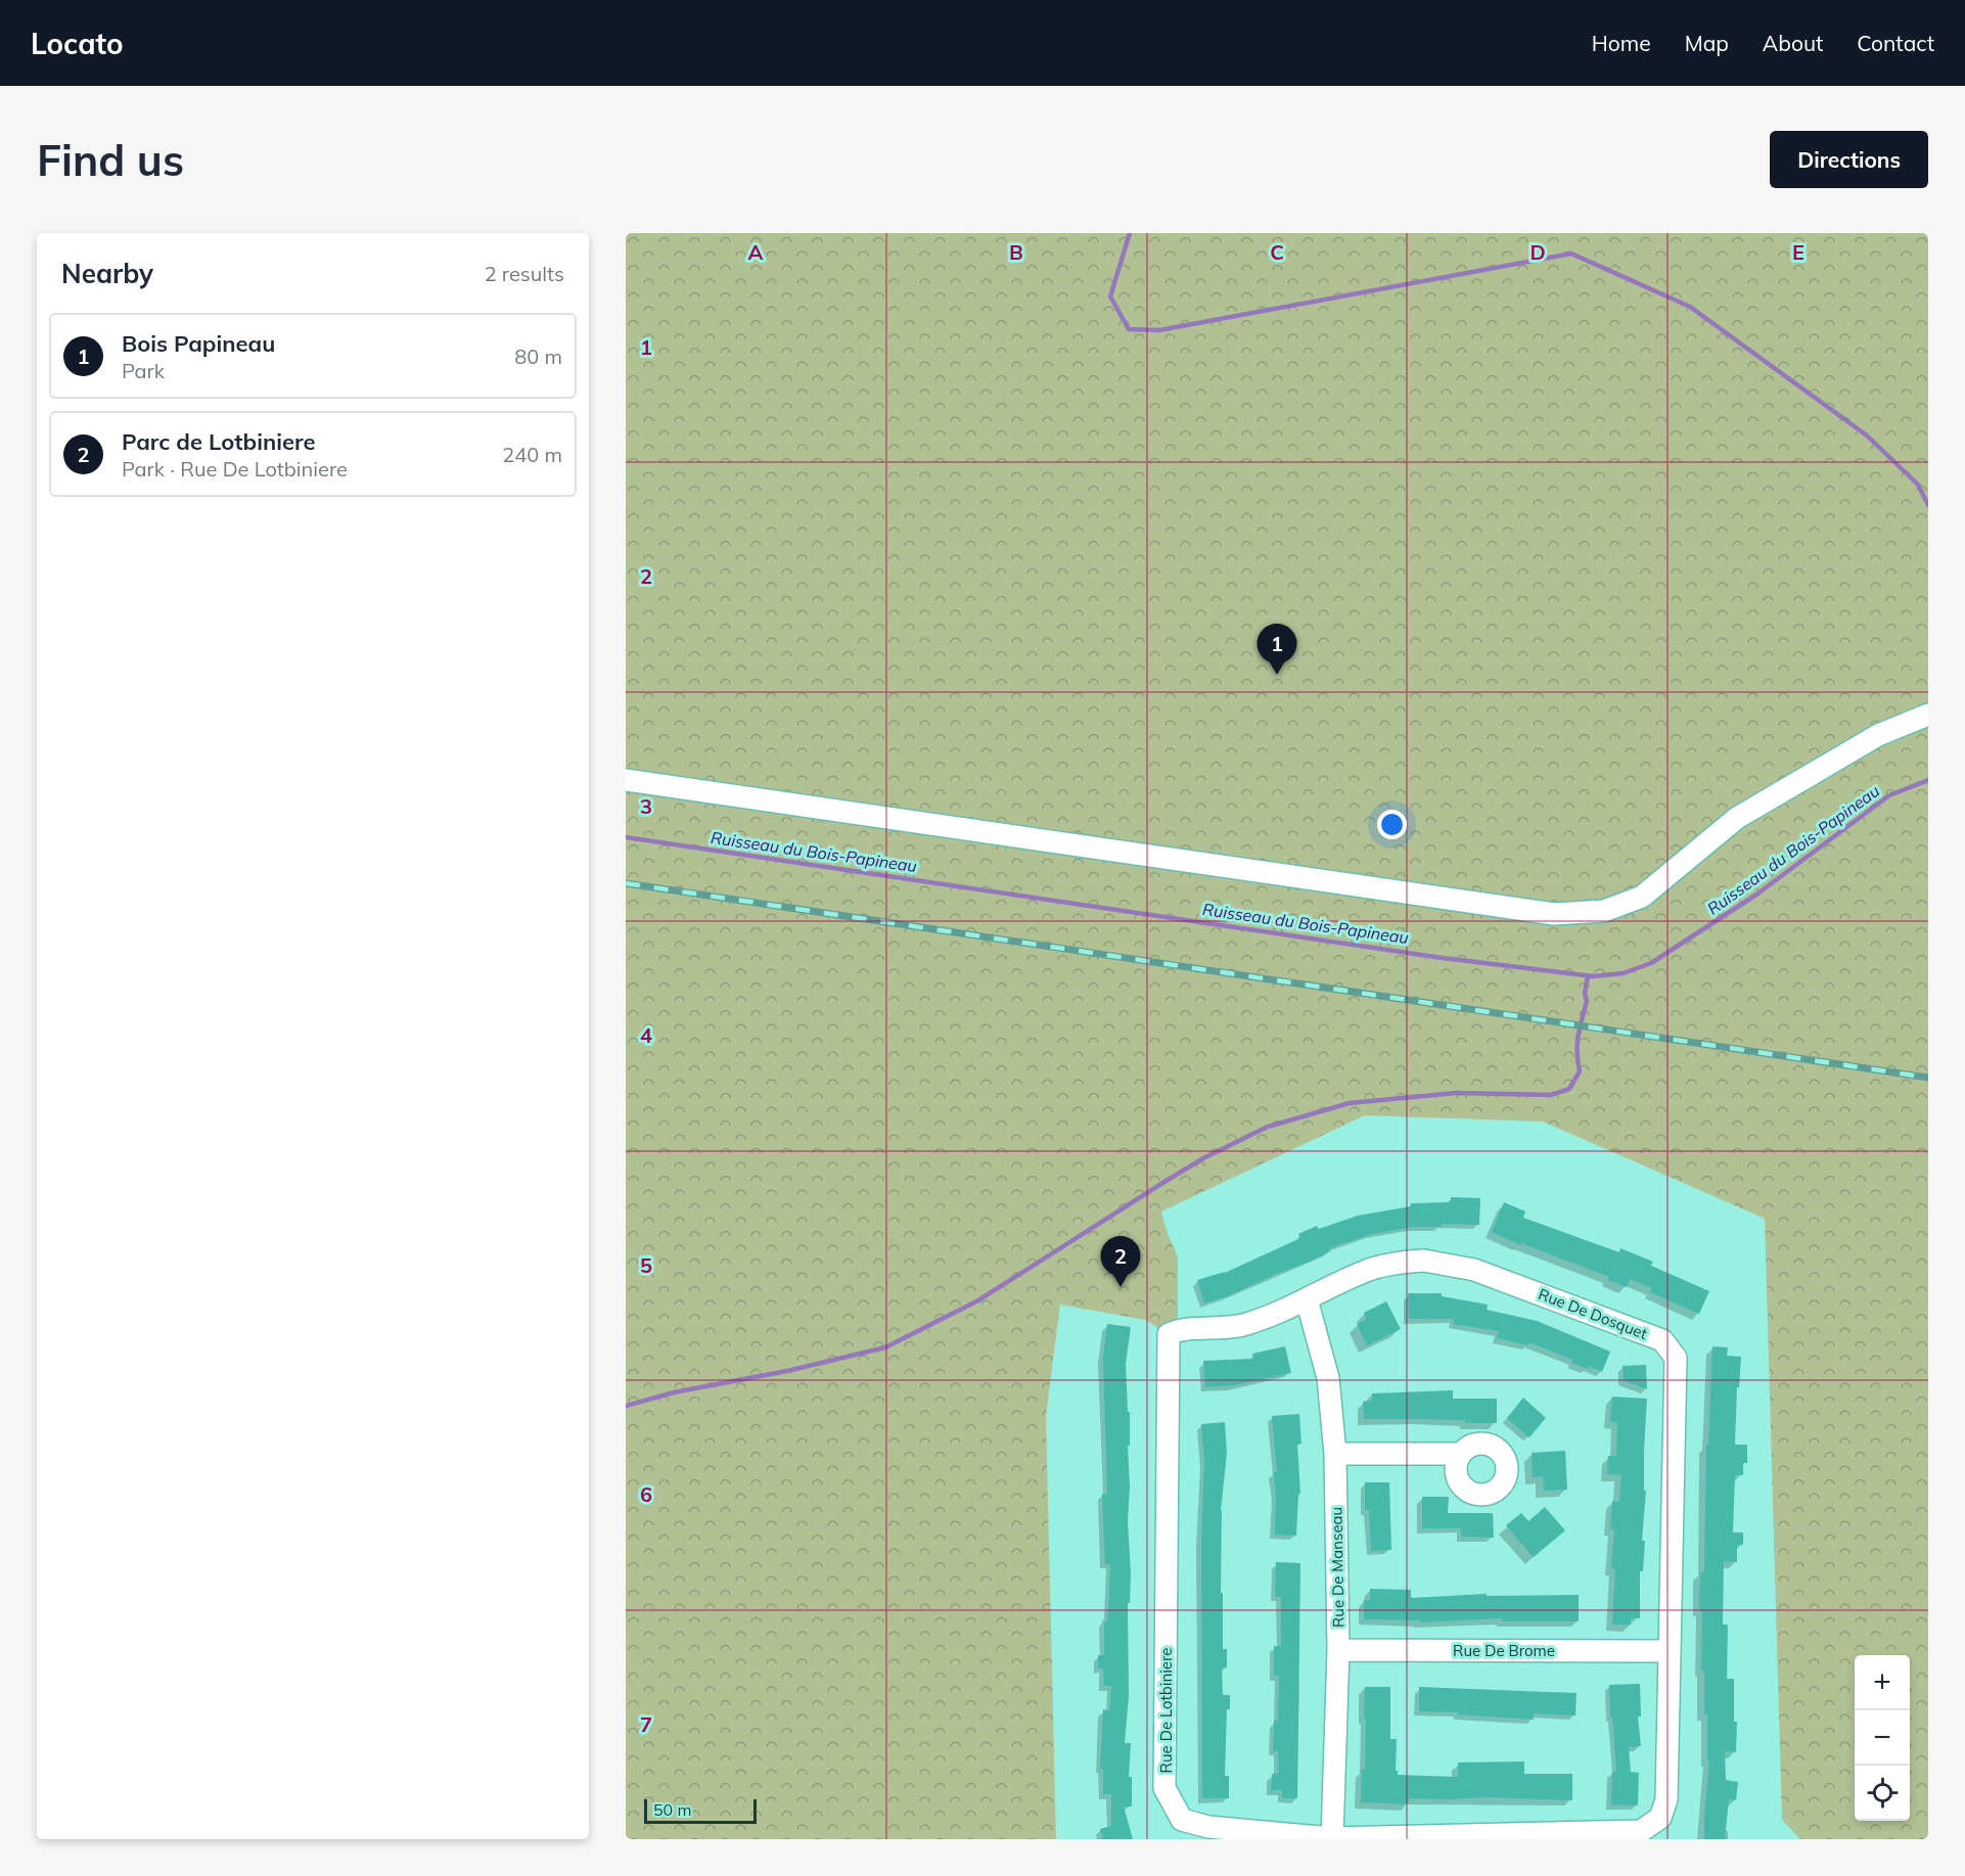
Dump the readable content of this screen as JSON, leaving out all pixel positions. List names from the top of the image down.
{
  "streets": {
    "street": [
      "Rue De Dosquet",
      "Rue De Manseau",
      "Rue De Brome",
      "Rue De Lotbiniere"
    ]
  },
  "crossings": [
    ["Rue De Dosquet", "Rue De Manseau"],
    ["Rue De Dosquet", "Rue De Brome"],
    ["Rue De Dosquet", "Rue De Lotbiniere"],
    ["Rue De Manseau", "Rue De Brome"],
    ["Rue De Manseau", "Rue De Lotbiniere"]
  ],
  "water": ["Ruisseau du Bois-Papineau"],
  "scale_bar": "50 m",
  "page": {
    "header": "Locato",
    "nav": [
      "Home",
      "Map",
      "About",
      "Contact"
    ],
    "buttons": "Directions",
    "title": "Find us",
    "heading": ["Nearby", "2 results"],
    "list": [
      {
        "mark": "1",
        "name": "Bois Papineau",
        "note": "Park",
        "value": "80 m"
      },
      {
        "mark": "2",
        "name": "Parc de Lotbiniere",
        "note": "Park · Rue De Lotbiniere",
        "value": "240 m"
      }
    ],
    "pins": ["1", "2"],
    "map_buttons": ["+", "−"],
    "scale": "50 m"
  },
  "grid": {
    "columns": [
      "A",
      "B",
      "C",
      "D",
      "E"
    ],
    "rows": [
      "1",
      "2",
      "3",
      "4",
      "5",
      "6",
      "7"
    ]
  }
}
